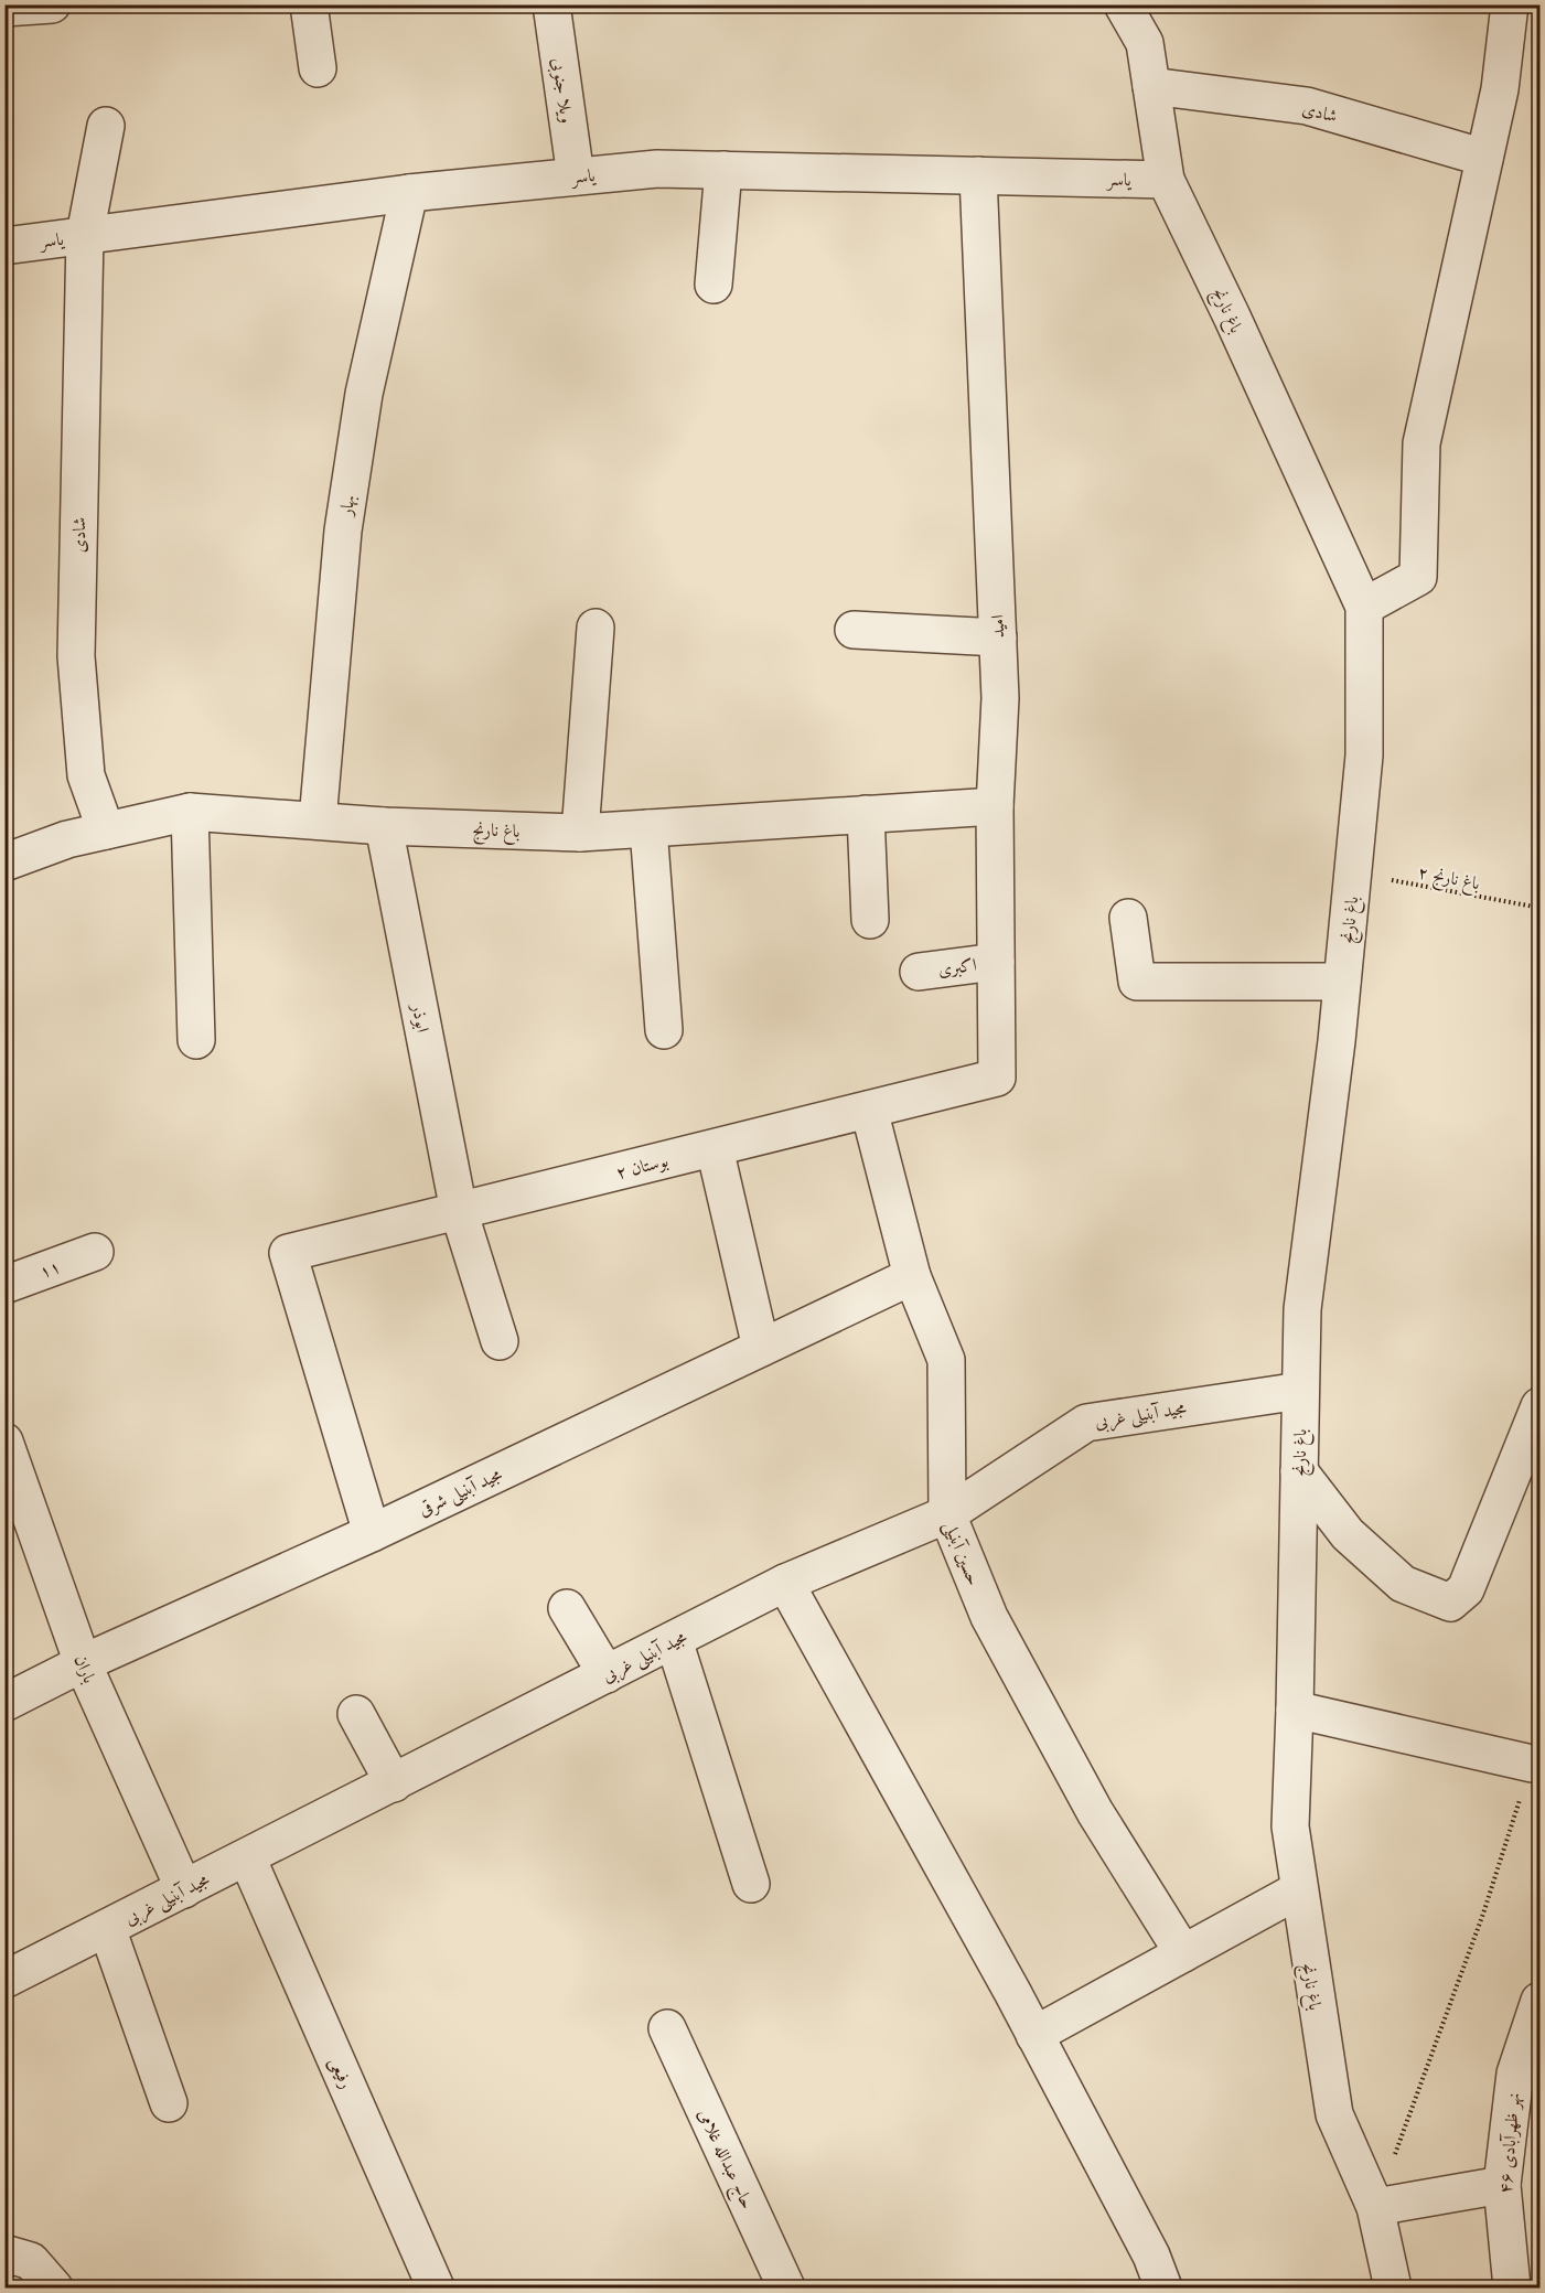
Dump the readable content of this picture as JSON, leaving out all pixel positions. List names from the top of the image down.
{
  "streets": {
    "street": [
      "ویلا جنوبی",
      "شادی",
      "یاسر",
      "باغ نارنج",
      "بهار",
      "امید",
      "اکبری",
      "ابوذر",
      "بوستان ۲",
      "۱۱",
      "مجید آبنیلی غربی",
      "مجید آبنیلی شرقی",
      "حسین آبنیلی",
      "باران",
      "رفیعی",
      "نهر ظهرآبادی ۴۶",
      "حاج عبدالله غلامی"
    ],
    "path": ["باغ نارنج ۲"]
  },
  "crossings": [
    ["ویلا جنوبی", "یاسر"],
    ["شادی", "یاسر"],
    ["شادی", "باغ نارنج"],
    ["یاسر", "باغ نارنج"],
    ["یاسر", "بهار"],
    ["یاسر", "امید"],
    ["باغ نارنج", "بهار"],
    ["باغ نارنج", "امید"],
    ["باغ نارنج", "باغ نارنج ۲"],
    ["باغ نارنج", "ابوذر"],
    ["باغ نارنج", "مجید آبنیلی غربی"],
    ["امید", "اکبری"],
    ["امید", "بوستان ۲"],
    ["ابوذر", "بوستان ۲"],
    ["بوستان ۲", "مجید آبنیلی شرقی"],
    ["بوستان ۲", "حسین آبنیلی"],
    ["مجید آبنیلی غربی", "حسین آبنیلی"],
    ["مجید آبنیلی غربی", "باران"],
    ["مجید آبنیلی غربی", "رفیعی"],
    ["مجید آبنیلی شرقی", "حسین آبنیلی"],
    ["مجید آبنیلی شرقی", "باران"]
  ]
}
